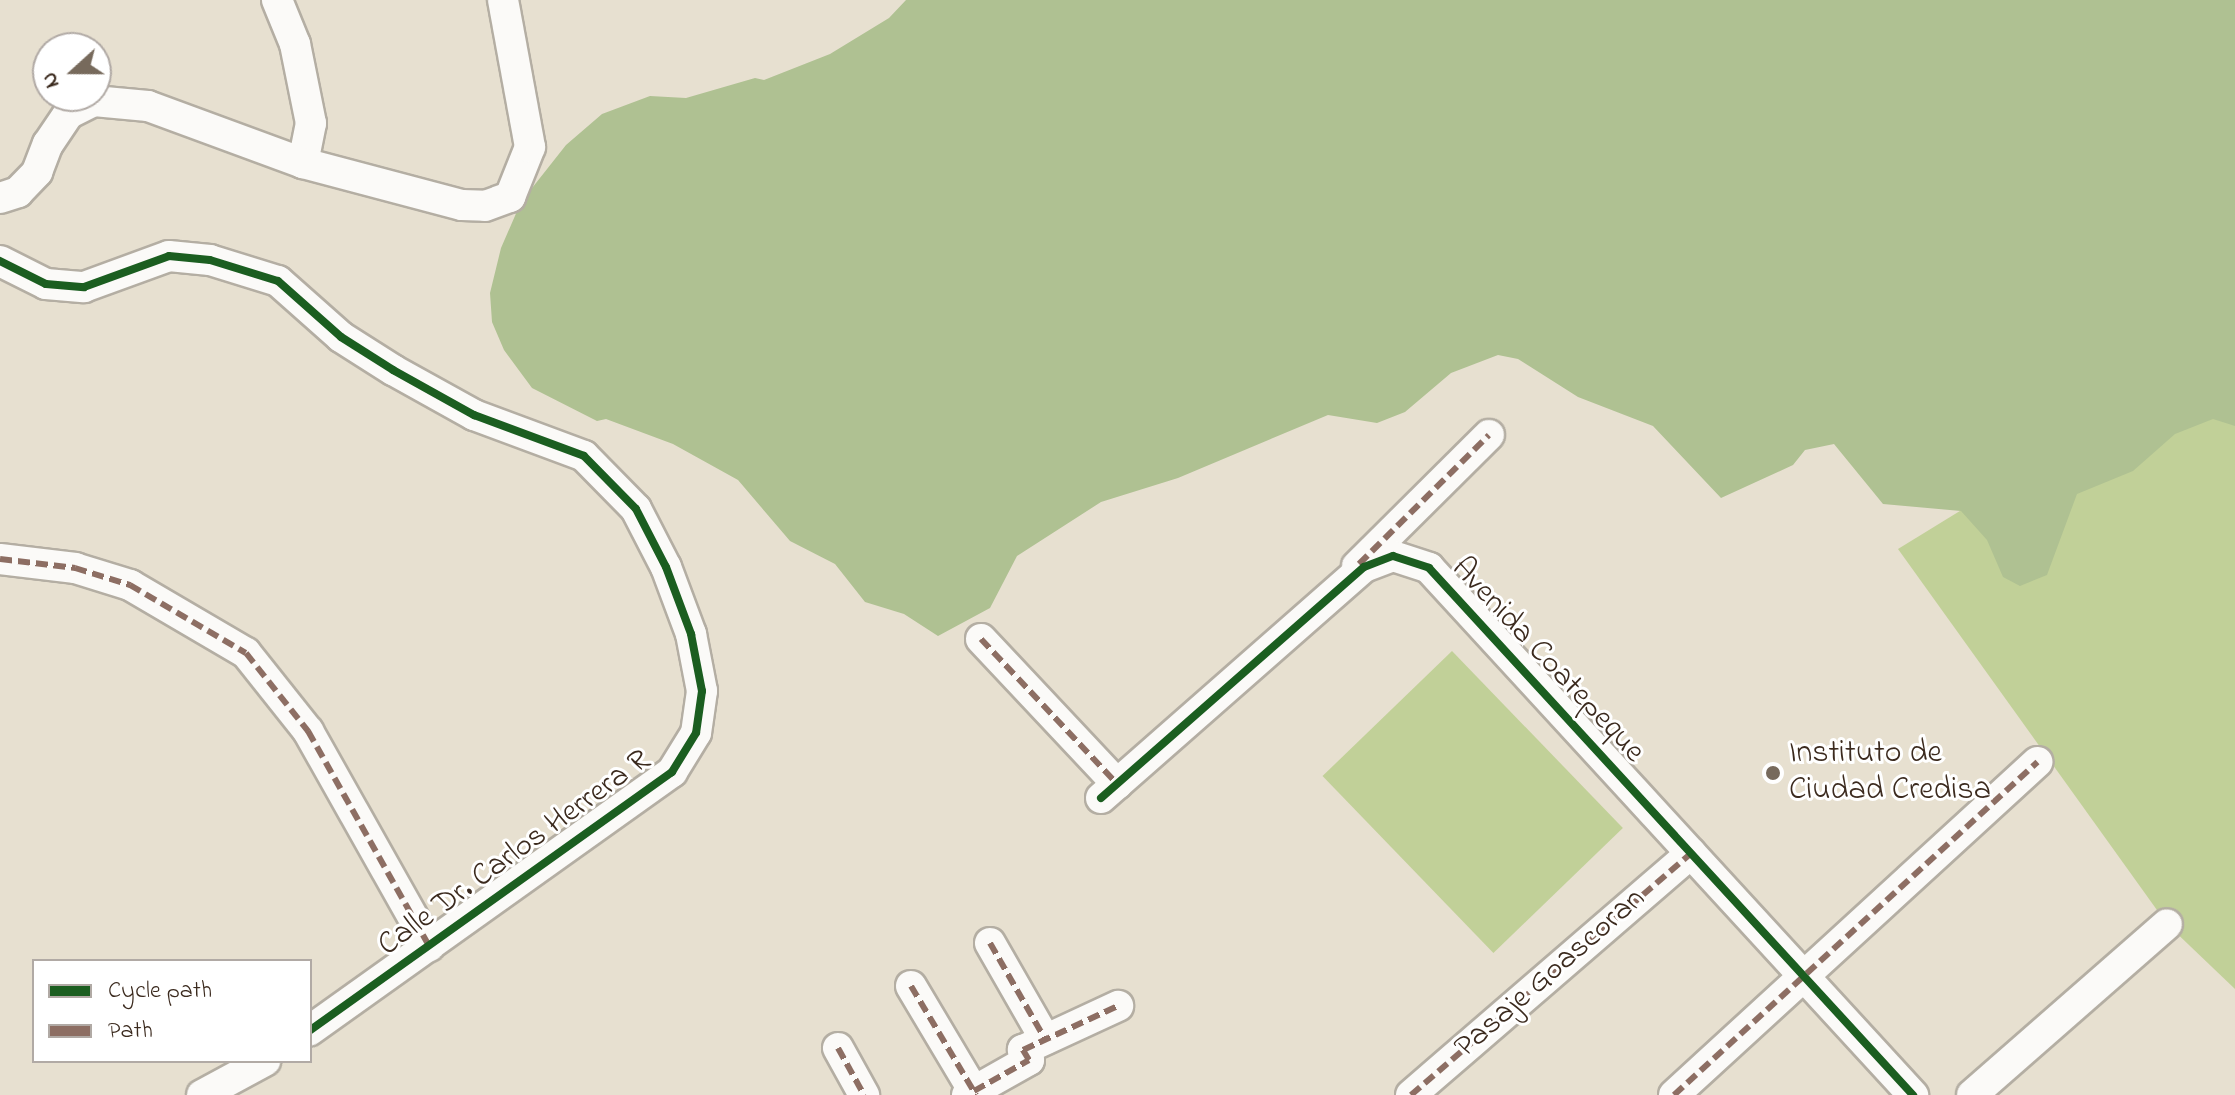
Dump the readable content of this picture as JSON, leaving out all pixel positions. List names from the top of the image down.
{
  "streets": {
    "street": ["Avenida Coatepeque", "Calle Dr. Carlos Herrera R", "Pasaje Goascoran"]
  },
  "crossings": [
    ["Avenida Coatepeque", "Pasaje Goascoran"]
  ],
  "places": ["Instituto de Ciudad Credisa"],
  "legend": ["Cycle path", "Path"],
  "north": "left"
}
